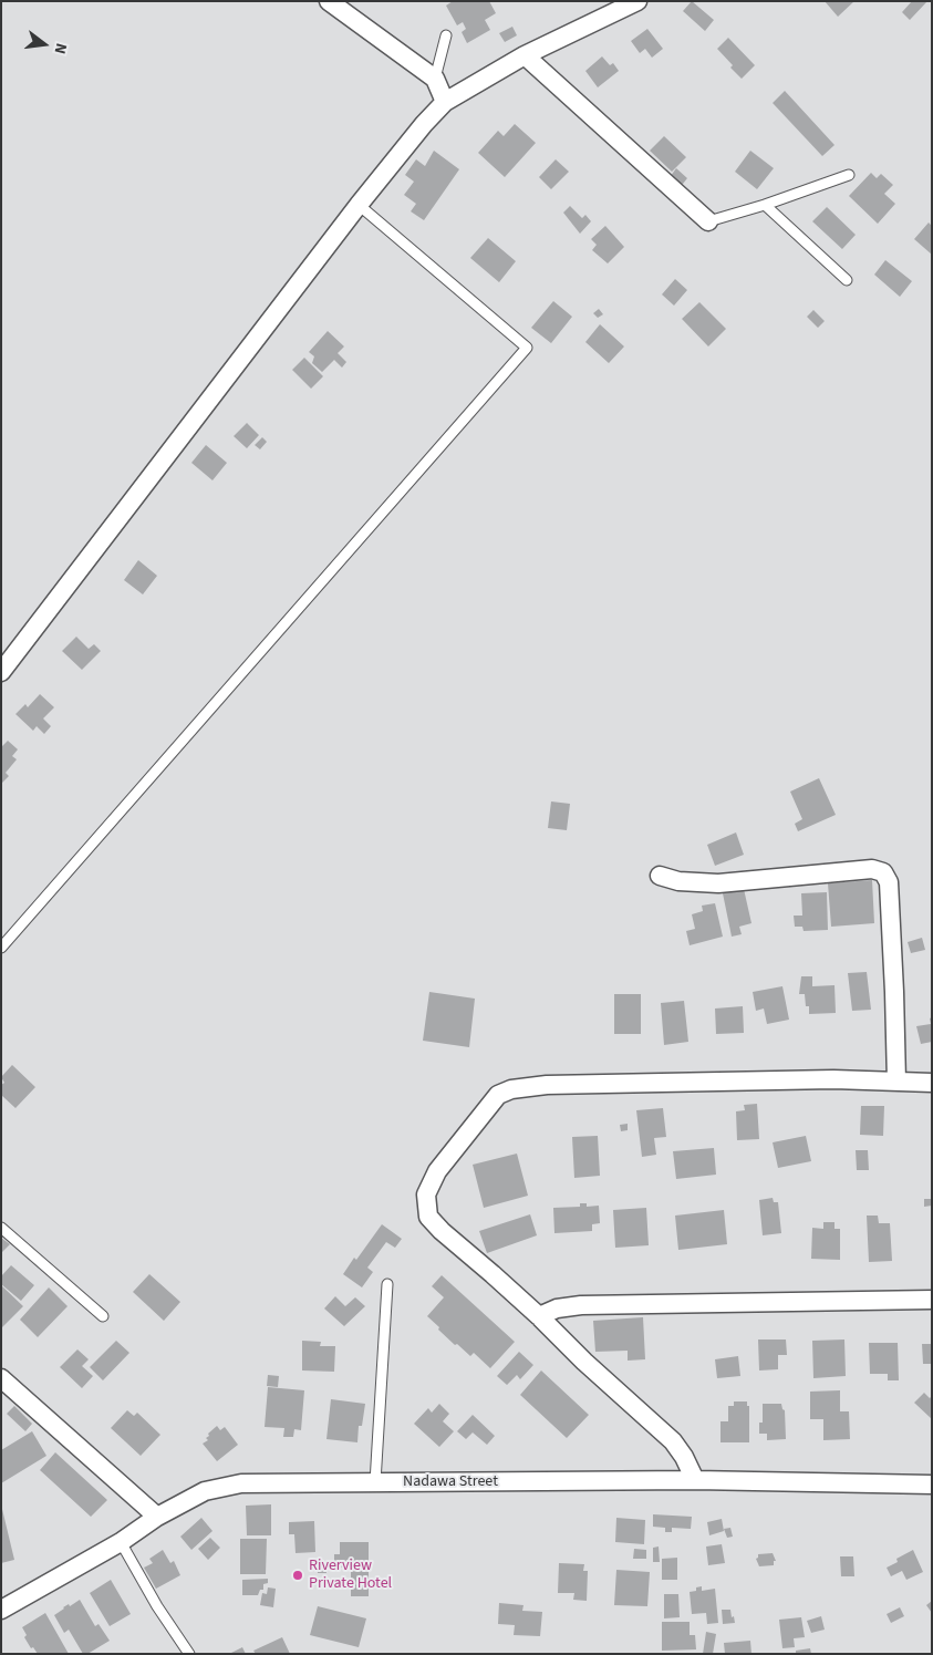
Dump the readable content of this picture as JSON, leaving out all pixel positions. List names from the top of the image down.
{
  "streets": {
    "street": ["Nadawa Street"]
  },
  "places": ["Riverview Private Hotel"],
  "north": "right"
}
